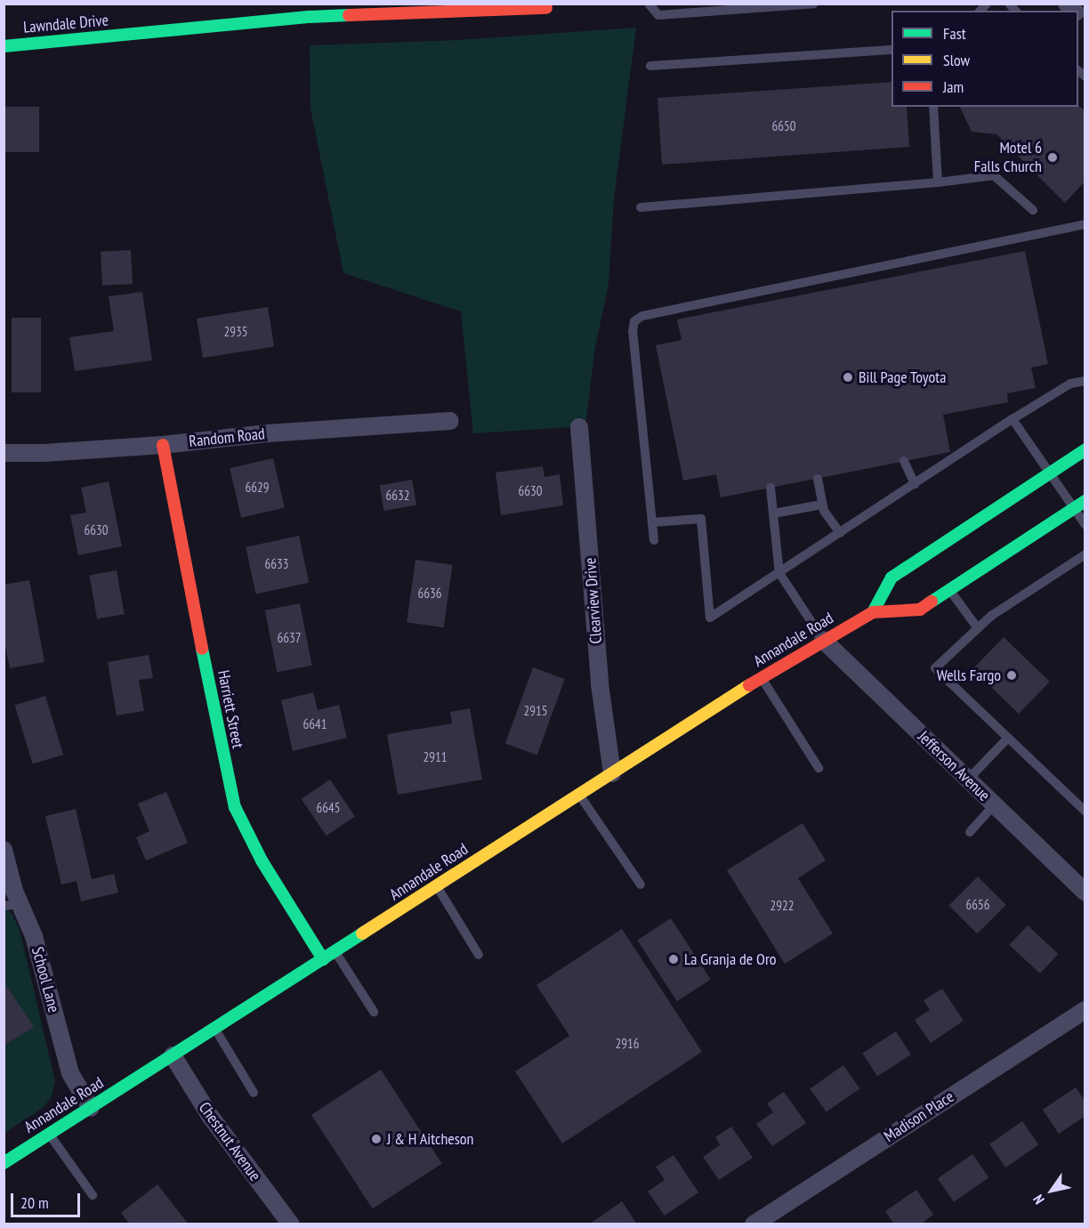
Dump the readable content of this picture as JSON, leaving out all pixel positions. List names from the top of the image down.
{
  "streets": {
    "main road": ["Lawndale Drive", "Annandale Road", "Harriett Street"],
    "street": [
      "Random Road",
      "Clearview Drive",
      "Jefferson Avenue",
      "School Lane",
      "Madison Place",
      "Chestnut Avenue"
    ]
  },
  "crossings": [
    ["Random Road", "Harriett Street"],
    ["Clearview Drive", "Annandale Road"],
    ["Annandale Road", "Harriett Street"],
    ["Annandale Road", "Jefferson Avenue"],
    ["Annandale Road", "School Lane"],
    ["Annandale Road", "Chestnut Avenue"]
  ],
  "places": [
    "Motel 6 Falls Church",
    "Bill Page Toyota",
    "Wells Fargo",
    "La Granja de Oro",
    "J & H Aitcheson"
  ],
  "house_numbers": [
    "6650",
    "2935",
    "6629",
    "6630",
    "6632",
    "6630",
    "6633",
    "6636",
    "6637",
    "2915",
    "6641",
    "2911",
    "6645",
    "6656",
    "2922",
    "2916"
  ],
  "legend": ["Fast", "Slow", "Jam"],
  "scale_bar": "20 m",
  "north": "bottom left"
}
